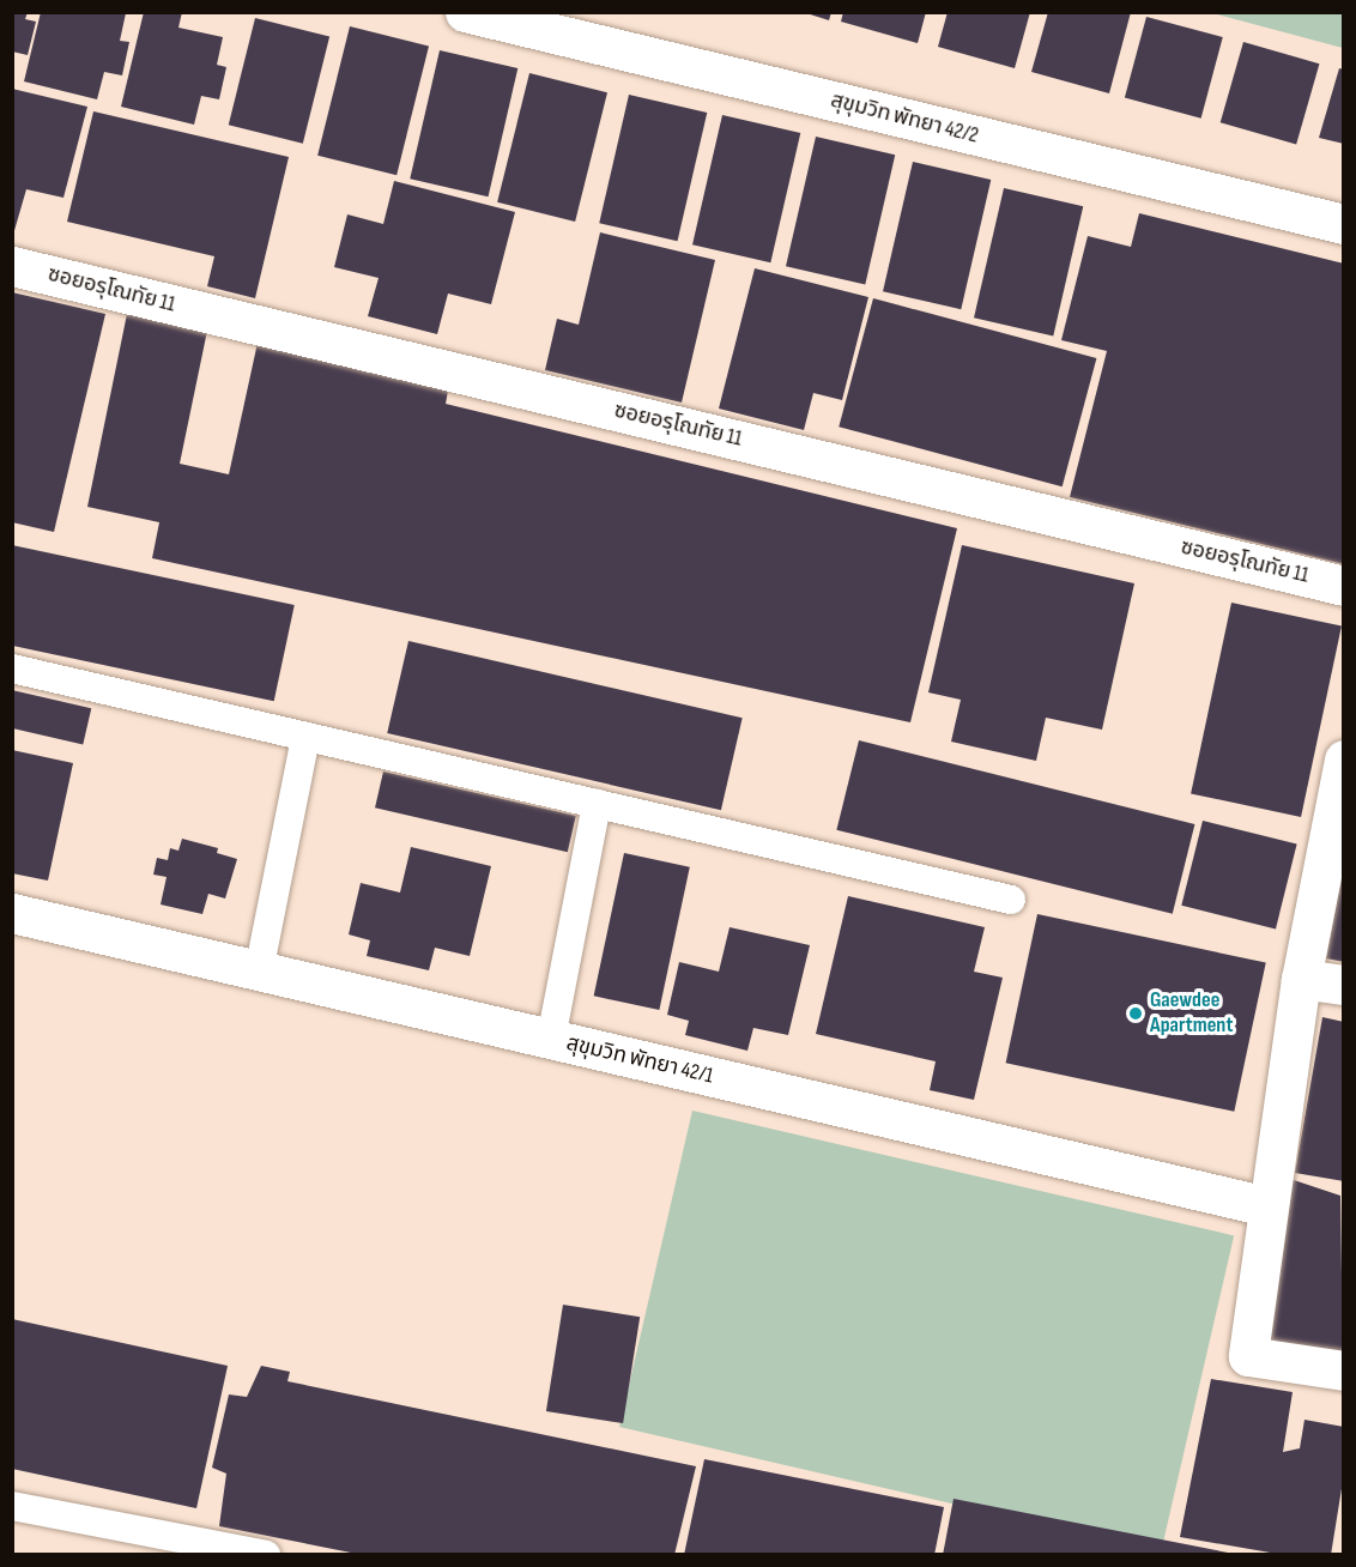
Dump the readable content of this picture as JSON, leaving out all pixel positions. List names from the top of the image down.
{
  "streets": {
    "street": ["สุขุมวิท พัทยา 42/2", "ซอยอรุโณทัย 11", "สุขุมวิท พัทยา 42/1"]
  },
  "places": ["Gaewdee Apartment"]
}
